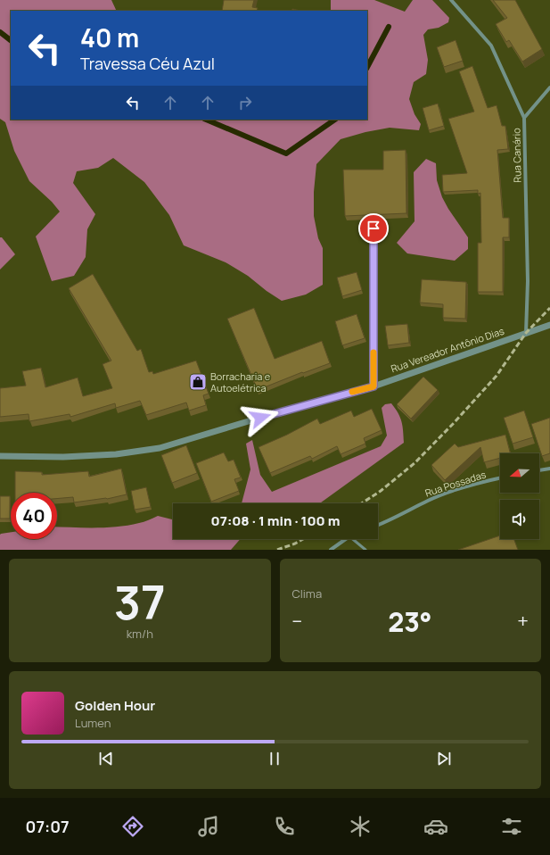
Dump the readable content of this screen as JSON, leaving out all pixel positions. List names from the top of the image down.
{
  "streets": {
    "street": ["Rua Canário", "Rua Vereador Antônio Dias", "Rua Possadas"]
  },
  "crossings": [
    ["Rua Canário", "Rua Vereador Antônio Dias"]
  ],
  "places": {
    "shop": ["Borracharia e Autoelétrica"]
  },
  "north": "left",
  "page": {
    "turn": ["40 m", "Travessa Céu Azul"],
    "limit": "40",
    "trip": "07:08 · 1 min · 100 m",
    "tile": [
      ["37", "km/h"],
      "Clima"
    ],
    "heat": ["−", "23°", "+"],
    "song": ["Golden Hour", "Lumen"],
    "tabs": "07:07"
  }
}
